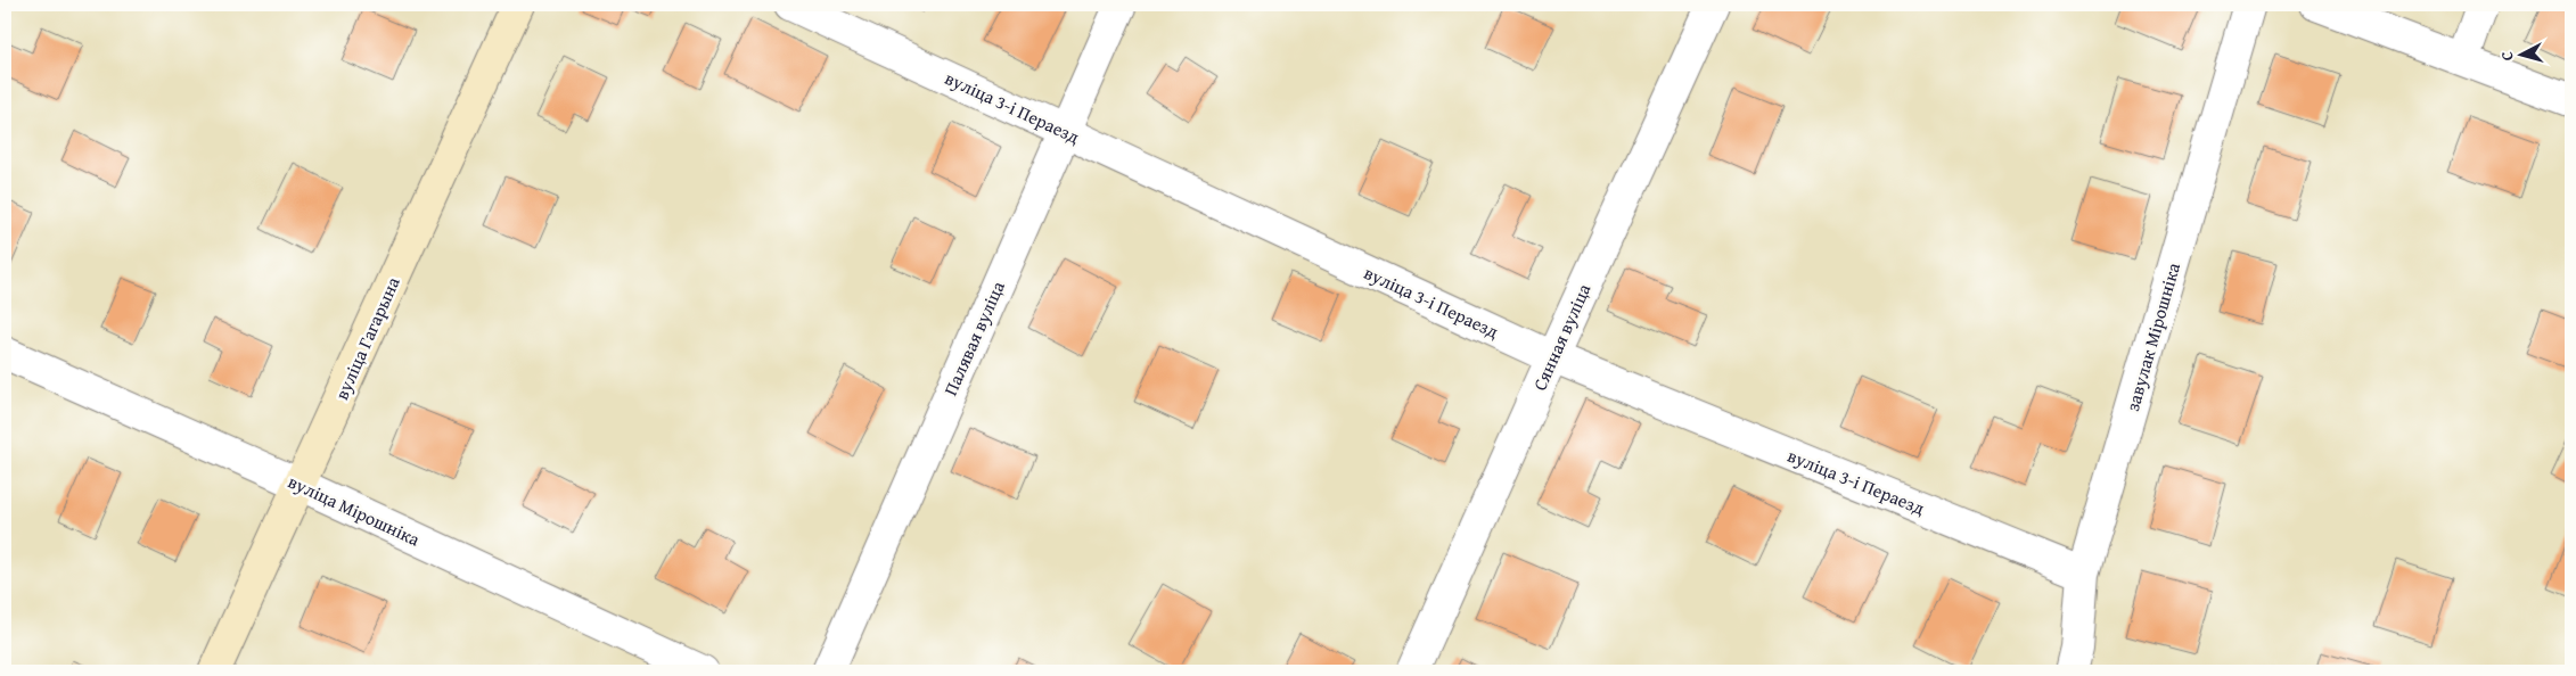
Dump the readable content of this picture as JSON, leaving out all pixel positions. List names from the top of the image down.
{
  "streets": {
    "main road": ["вуліца Гагарына"],
    "street": [
      "вуліца 3-і Пераезд",
      "Сянная вуліца",
      "завулак Мірошніка",
      "Палявая вуліца",
      "вуліца Мірошніка"
    ]
  },
  "crossings": [
    ["вуліца 3-і Пераезд", "Сянная вуліца"],
    ["вуліца 3-і Пераезд", "завулак Мірошніка"],
    ["вуліца 3-і Пераезд", "Палявая вуліца"],
    ["вуліца Гагарына", "вуліца Мірошніка"]
  ],
  "north": "left"
}
